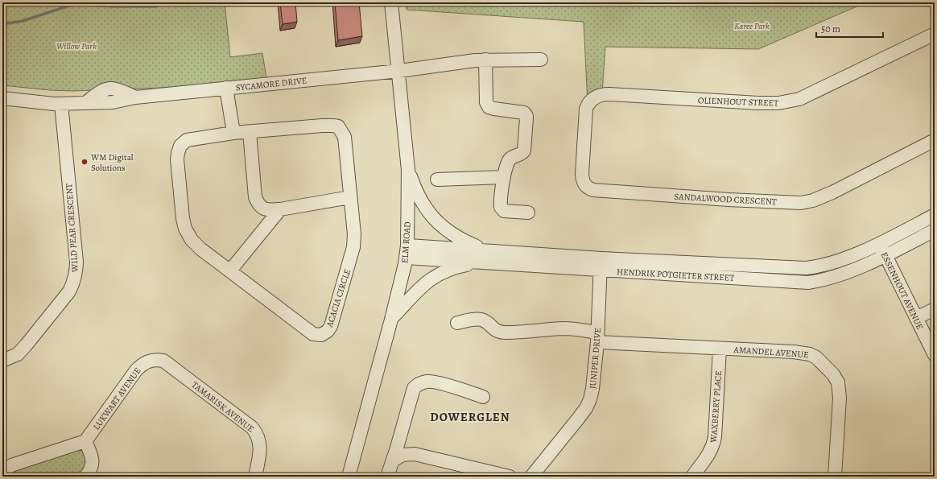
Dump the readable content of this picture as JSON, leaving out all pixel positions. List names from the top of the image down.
{
  "streets": {
    "street": [
      "SYCAMORE DRIVE",
      "OLIENHOUT STREET",
      "SANDALWOOD CRESCENT",
      "WILD PEAR CRESCENT",
      "ELM ROAD",
      "HENDRIK POTGIETER STREET",
      "ESSENHOUT AVENUE",
      "ACACIA CIRCLE",
      "AMANDEL AVENUE",
      "JUNIPER DRIVE",
      "LUKWART AVENUE",
      "TAMARISK AVENUE",
      "WAXBERRY PLACE"
    ]
  },
  "crossings": [
    ["SYCAMORE DRIVE", "WILD PEAR CRESCENT"],
    ["SYCAMORE DRIVE", "ELM ROAD"],
    ["OLIENHOUT STREET", "SANDALWOOD CRESCENT"],
    ["ELM ROAD", "HENDRIK POTGIETER STREET"],
    ["HENDRIK POTGIETER STREET", "ESSENHOUT AVENUE"],
    ["HENDRIK POTGIETER STREET", "JUNIPER DRIVE"],
    ["AMANDEL AVENUE", "JUNIPER DRIVE"],
    ["AMANDEL AVENUE", "WAXBERRY PLACE"],
    ["LUKWART AVENUE", "TAMARISK AVENUE"]
  ],
  "districts": ["DOWERGLEN"],
  "parks": ["Karee Park", "Willow Park"],
  "places": ["WM Digital Solutions"],
  "scale_bar": "50 m"
}
